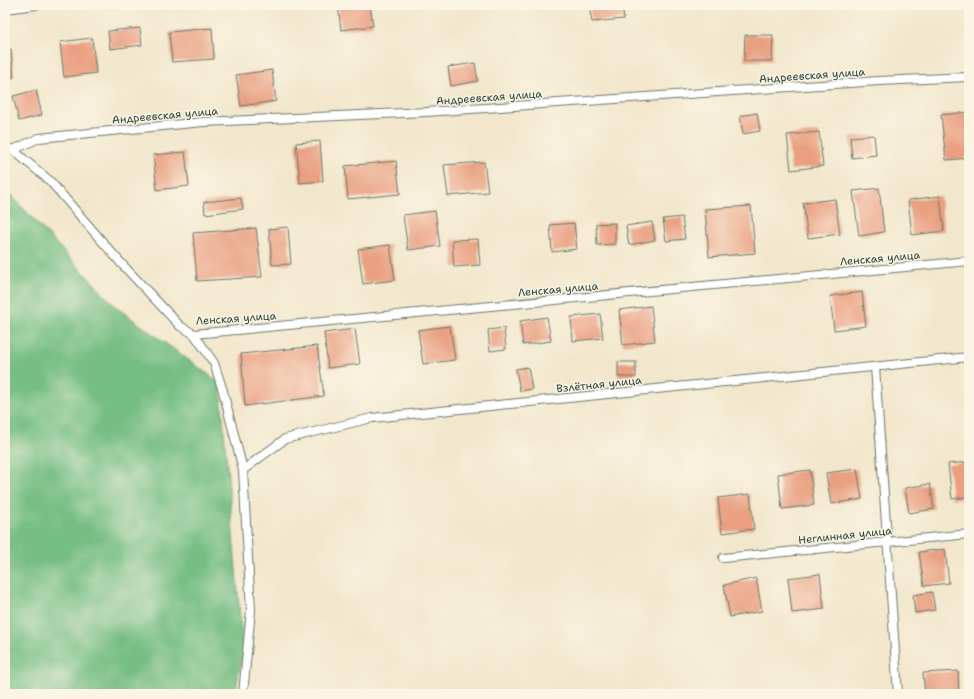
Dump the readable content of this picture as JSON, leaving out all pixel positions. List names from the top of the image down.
{
  "streets": {
    "lane": [
      "Андреевская улица",
      "Ленская улица",
      "Взлётная улица",
      "Неглинная улица"
    ]
  },
  "crossings": [
    ["Андреевская улица", "Ленская улица"]
  ]
}
